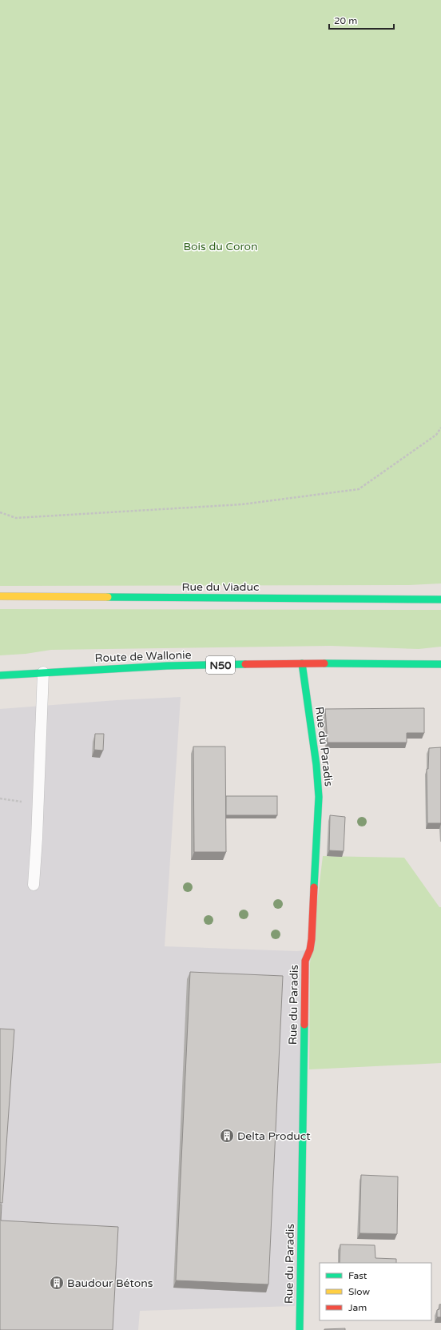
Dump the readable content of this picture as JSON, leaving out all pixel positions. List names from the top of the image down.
{
  "streets": {
    "street": [
      "Rue du Viaduc",
      "Route de Wallonie",
      "N50",
      "Rue du Paradis"
    ]
  },
  "crossings": [
    ["Route de Wallonie", "Rue du Paradis"]
  ],
  "parks": ["Bois du Coron"],
  "places": {
    "building": ["Delta Product", "Baudour Bétons"]
  },
  "legend": ["Fast", "Slow", "Jam"],
  "scale_bar": "20 m"
}
